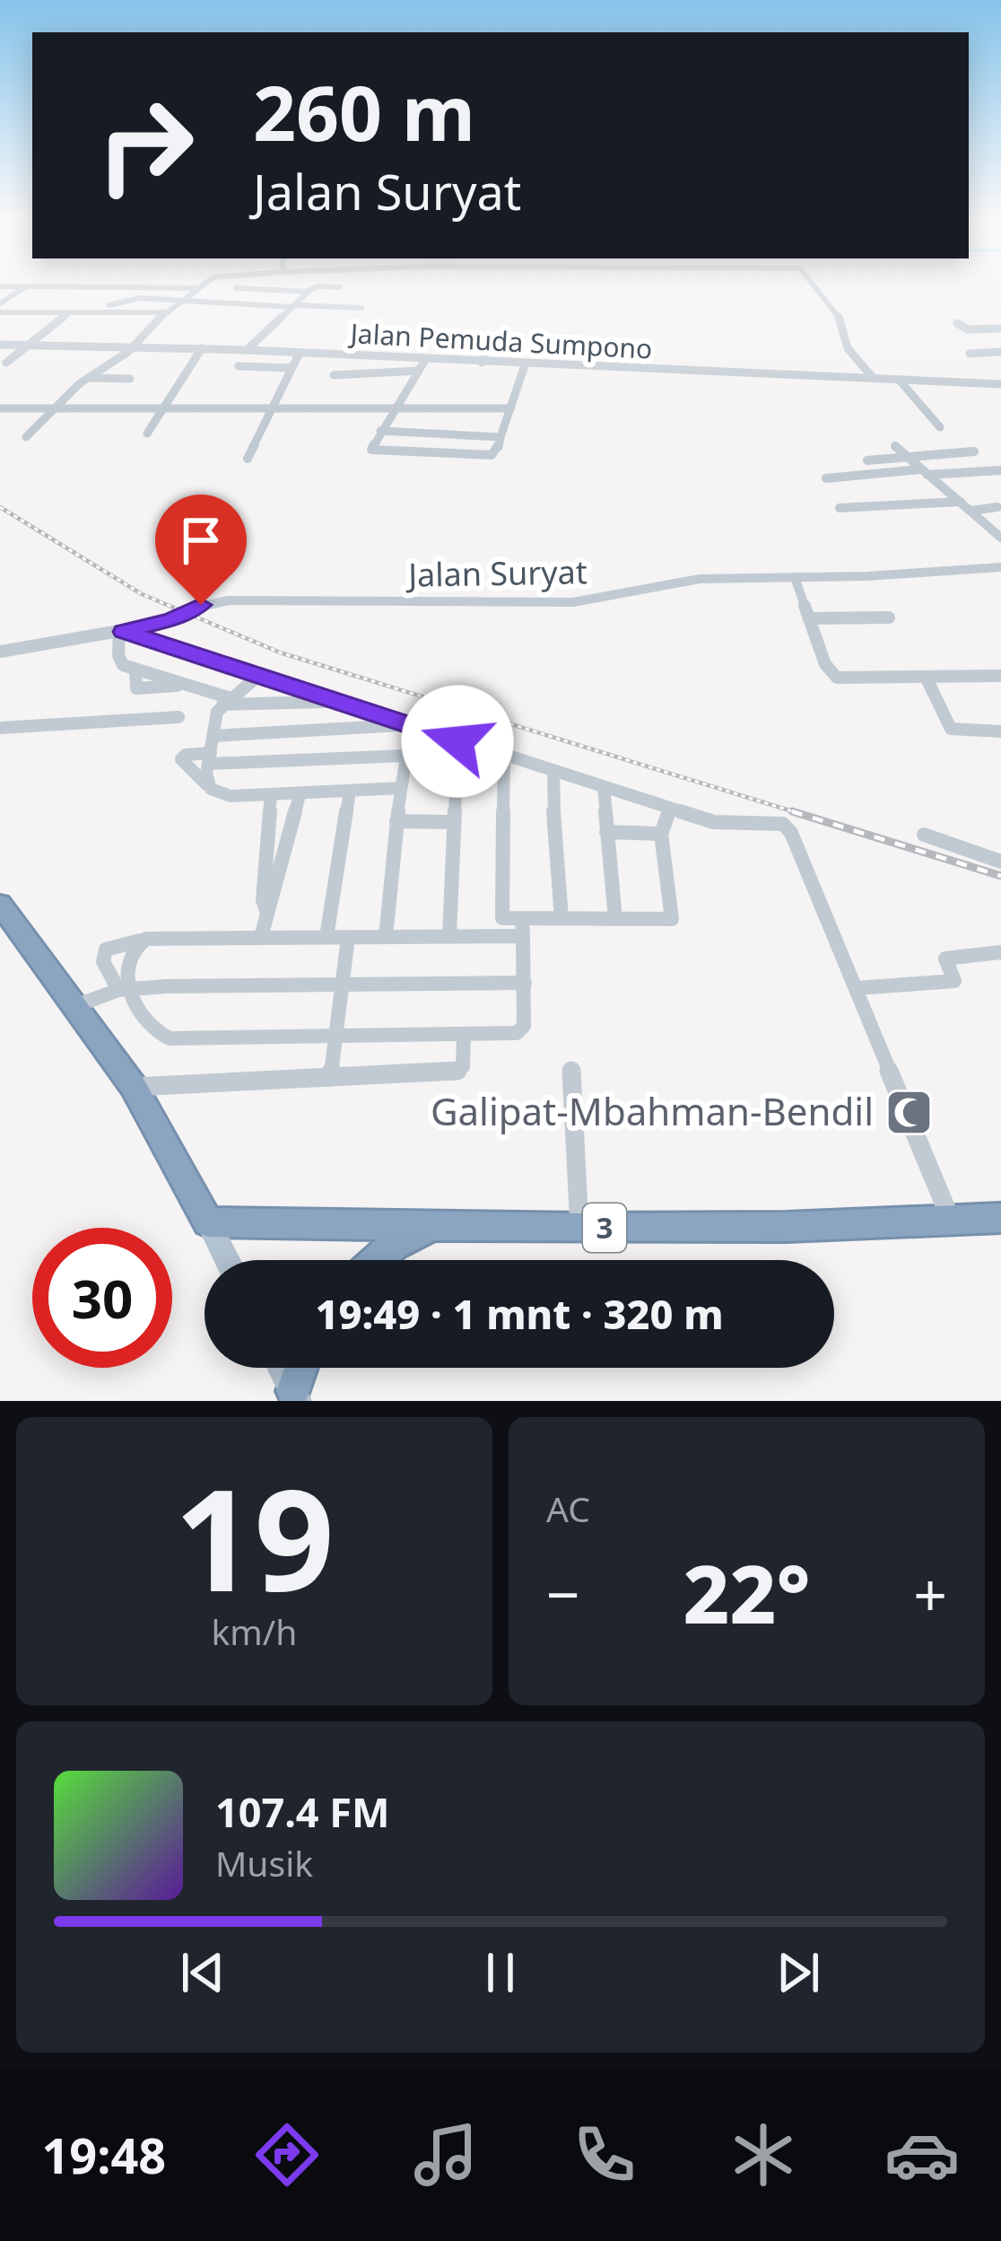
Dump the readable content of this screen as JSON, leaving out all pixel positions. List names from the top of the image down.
{
  "streets": {
    "highway": ["3"],
    "street": ["Jalan Pemuda Sumpono", "Jalan Suryat"]
  },
  "places": {
    "mosque": ["Galipat-Mbahman-Bendil"]
  },
  "page": {
    "turn": ["260 m", "Jalan Suryat"],
    "limit": "30",
    "trip": "19:49 · 1 mnt · 320 m",
    "tile": [
      ["19", "km/h"],
      "AC"
    ],
    "heat": ["−", "22°", "+"],
    "song": ["107.4 FM", "Musik"],
    "tabs": "19:48"
  }
}
